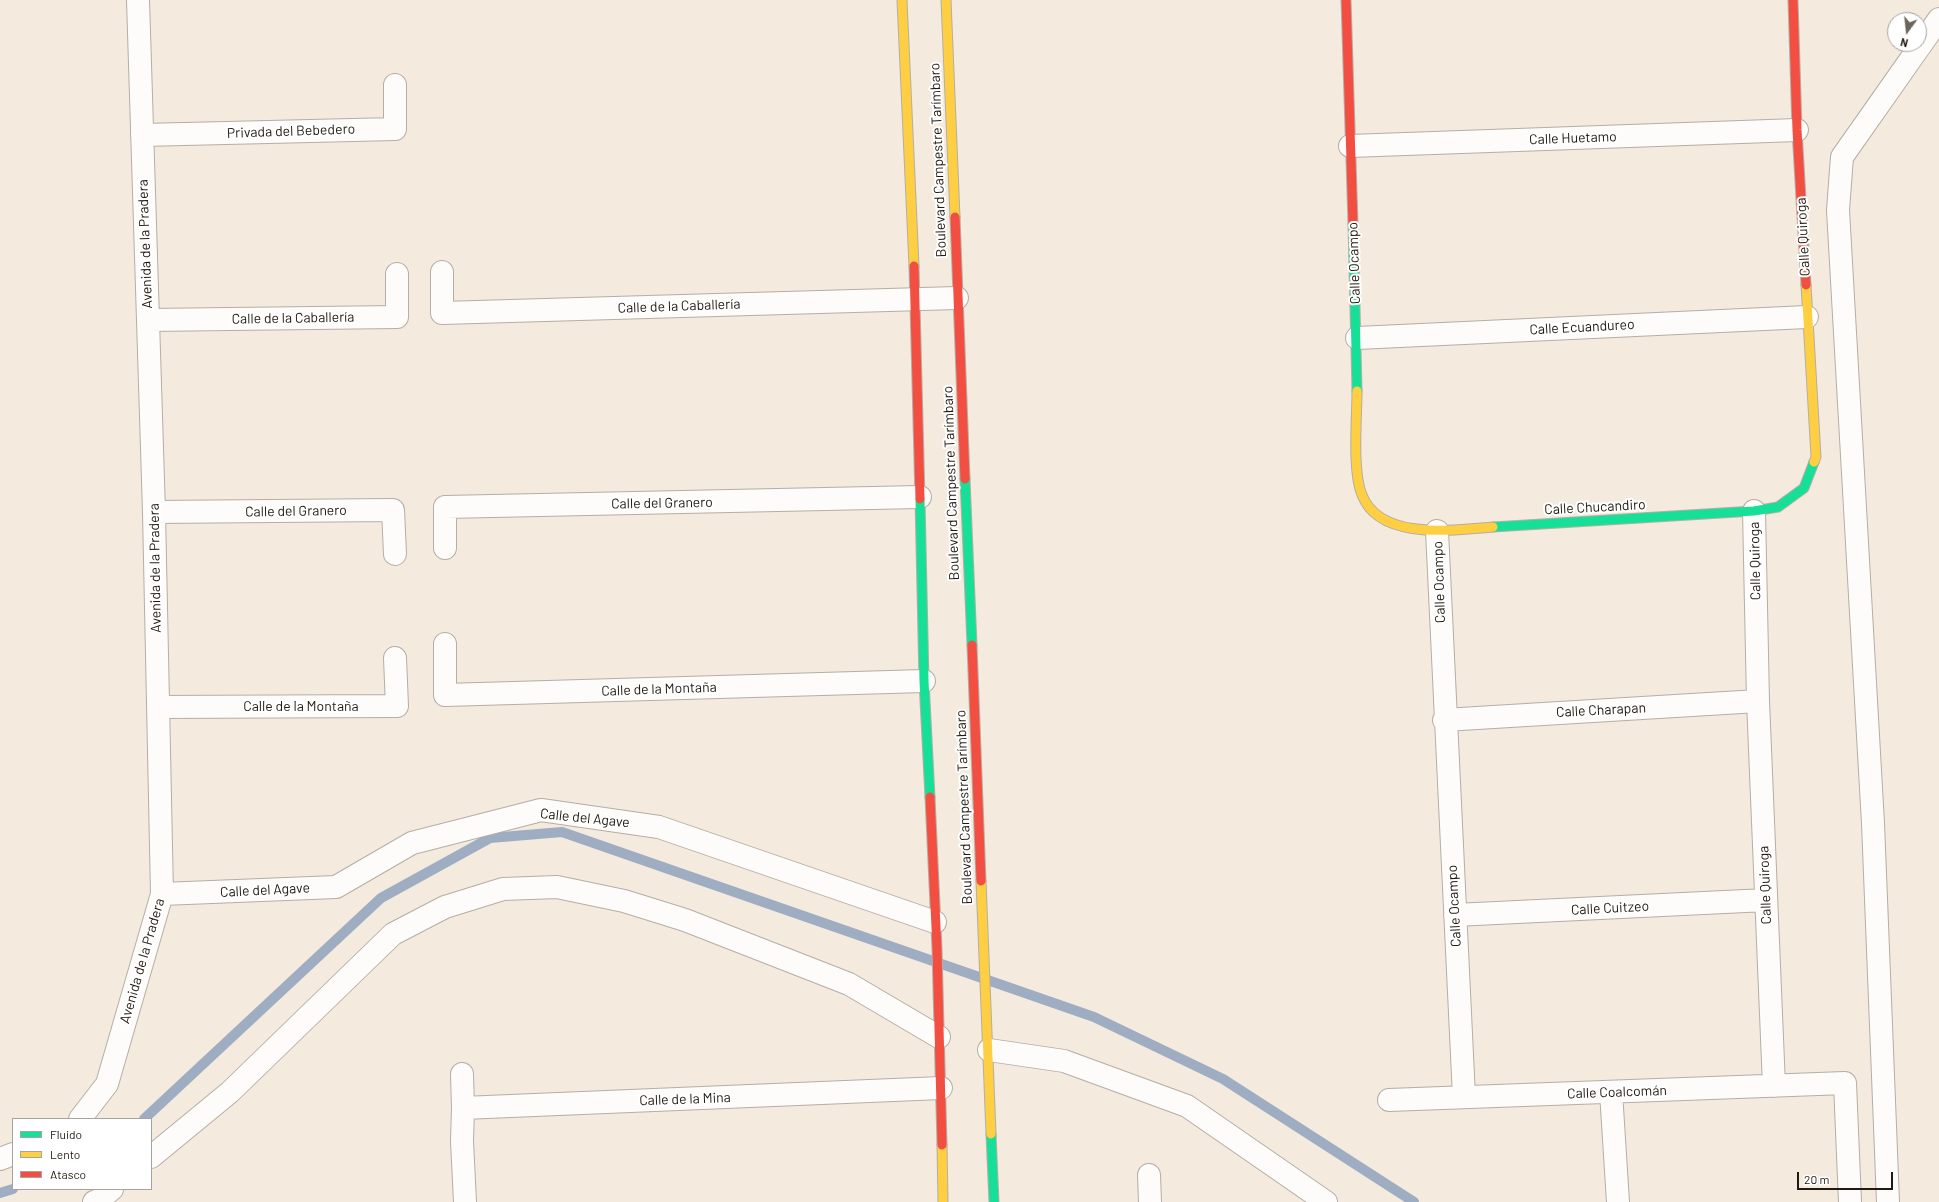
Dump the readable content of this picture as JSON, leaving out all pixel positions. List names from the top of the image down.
{
  "streets": {
    "street": [
      "Privada del Bebedero",
      "Calle Huetamo",
      "Boulevard Campestre Tarímbaro",
      "Calle Quiroga",
      "Avenida de la Pradera",
      "Calle Ocampo",
      "Calle de la Caballería",
      "Calle Ecuandureo",
      "Calle del Granero",
      "Calle Chucandiro",
      "Calle de la Montaña",
      "Calle Charapan",
      "Calle del Agave",
      "Calle Cuitzeo",
      "Calle Coalcomán",
      "Calle de la Mina"
    ]
  },
  "crossings": [
    ["Privada del Bebedero", "Avenida de la Pradera"],
    ["Calle Huetamo", "Calle Quiroga"],
    ["Calle Huetamo", "Calle Ocampo"],
    ["Boulevard Campestre Tarímbaro", "Calle de la Caballería"],
    ["Boulevard Campestre Tarímbaro", "Calle del Granero"],
    ["Boulevard Campestre Tarímbaro", "Calle de la Montaña"],
    ["Boulevard Campestre Tarímbaro", "Calle del Agave"],
    ["Boulevard Campestre Tarímbaro", "Calle de la Mina"],
    ["Calle Quiroga", "Calle Ecuandureo"],
    ["Calle Quiroga", "Calle Chucandiro"],
    ["Calle Quiroga", "Calle Charapan"],
    ["Calle Quiroga", "Calle Cuitzeo"],
    ["Calle Quiroga", "Calle Coalcomán"],
    ["Avenida de la Pradera", "Calle de la Caballería"],
    ["Avenida de la Pradera", "Calle del Granero"],
    ["Avenida de la Pradera", "Calle de la Montaña"],
    ["Avenida de la Pradera", "Calle del Agave"],
    ["Calle Ocampo", "Calle Ecuandureo"],
    ["Calle Ocampo", "Calle Chucandiro"],
    ["Calle Ocampo", "Calle Charapan"],
    ["Calle Ocampo", "Calle Cuitzeo"],
    ["Calle Ocampo", "Calle Coalcomán"]
  ],
  "legend": ["Fluido", "Lento", "Atasco"],
  "scale_bar": "20 m",
  "north": "bottom"
}
